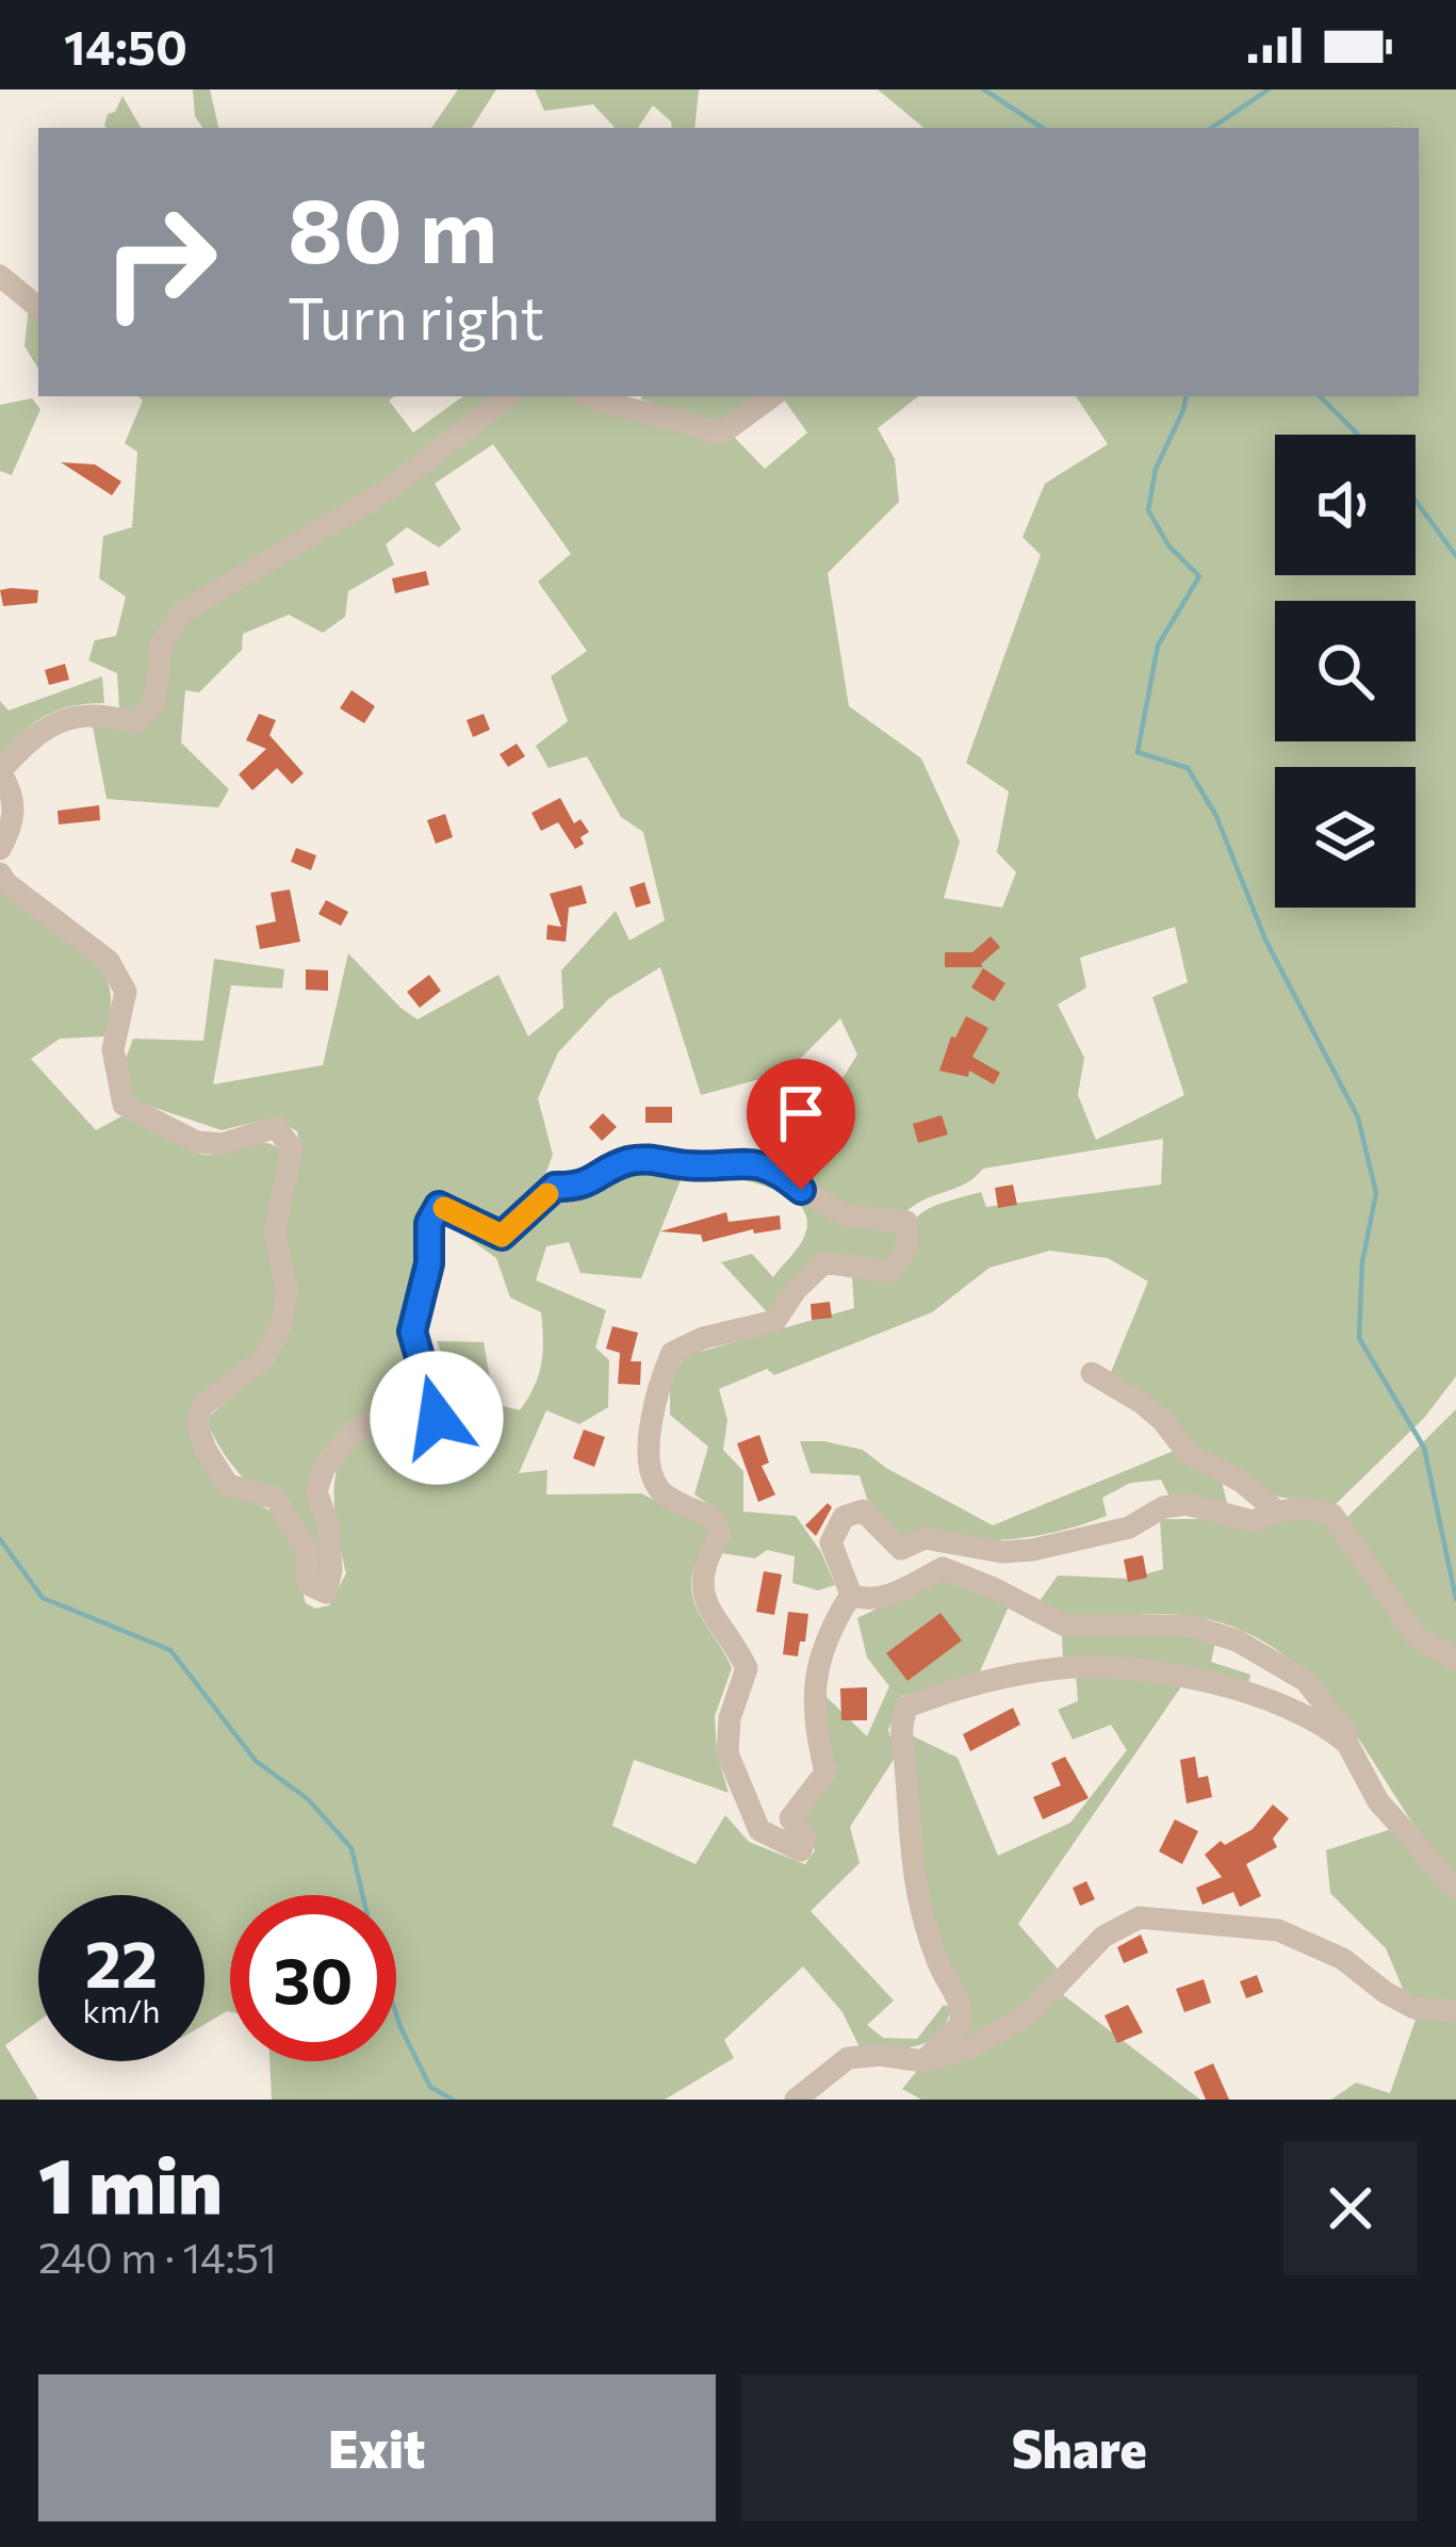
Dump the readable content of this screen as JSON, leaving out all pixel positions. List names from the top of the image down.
{
  "page": {
    "status": "14:50",
    "turn": ["80 m", "Turn right"],
    "speed": "22 km/h",
    "limit": "30",
    "heading": ["1 min", "240 m · 14:51"],
    "buttons": ["Exit", "Share"]
  }
}
